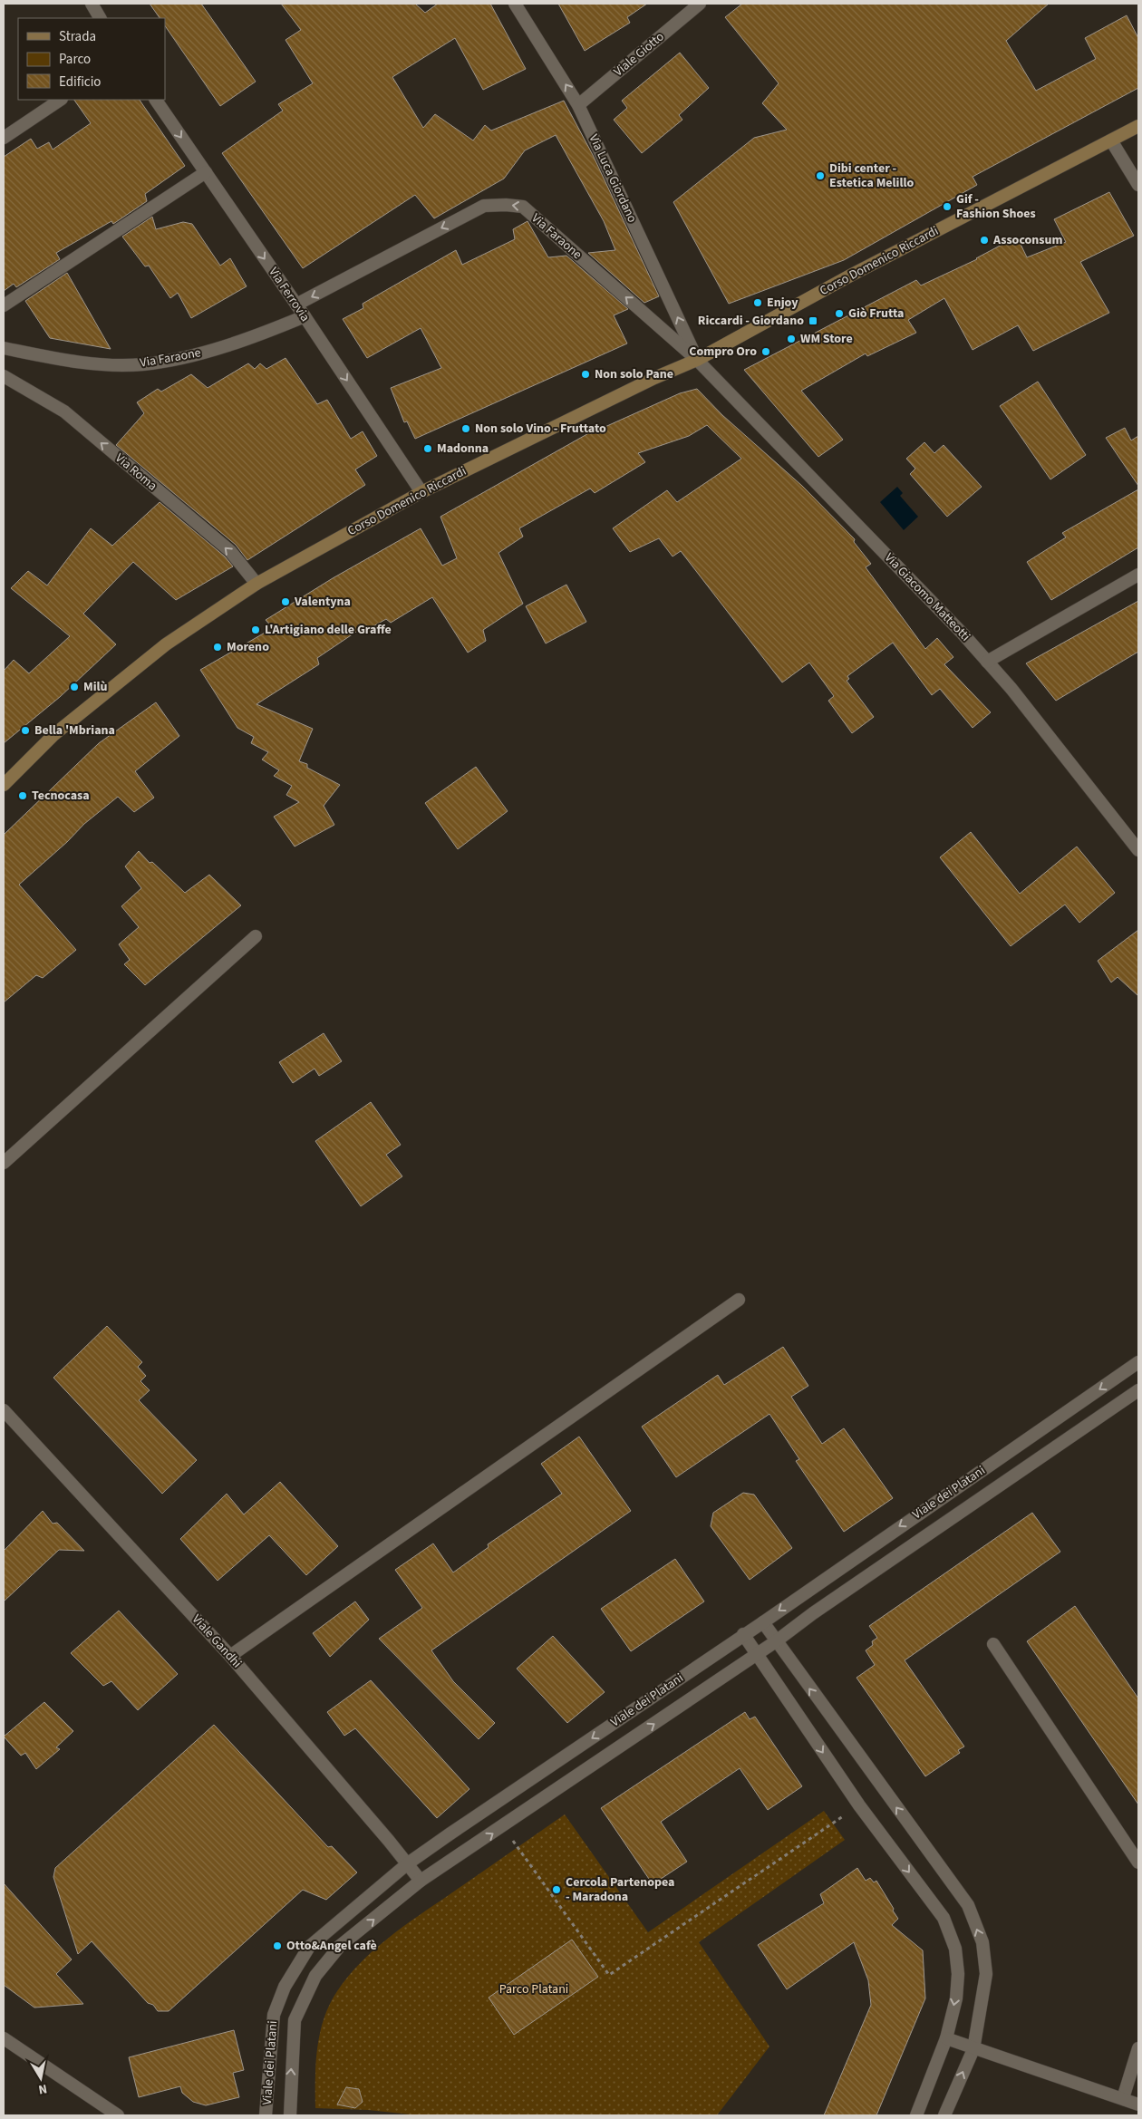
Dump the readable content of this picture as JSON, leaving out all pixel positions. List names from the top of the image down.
{
  "streets": {
    "main road": ["Corso Domenico Riccardi"],
    "street": [
      "Viale Giotto",
      "Via Luca Giordano",
      "Via Faraone",
      "Via Ferrovia",
      "Via Roma",
      "Via Giacomo Matteotti",
      "Viale dei Platani",
      "Viale Gandhi"
    ]
  },
  "crossings": [
    ["Viale Giotto", "Via Luca Giordano"],
    ["Via Luca Giordano", "Via Faraone"],
    ["Via Luca Giordano", "Corso Domenico Riccardi"],
    ["Via Luca Giordano", "Via Giacomo Matteotti"],
    ["Via Faraone", "Corso Domenico Riccardi"],
    ["Via Faraone", "Via Ferrovia"],
    ["Via Faraone", "Via Giacomo Matteotti"],
    ["Corso Domenico Riccardi", "Via Ferrovia"],
    ["Corso Domenico Riccardi", "Via Roma"],
    ["Corso Domenico Riccardi", "Via Giacomo Matteotti"],
    ["Viale dei Platani", "Viale Gandhi"]
  ],
  "one_way": [
    "Via Luca Giordano",
    "Via Faraone",
    "Via Ferrovia",
    "Via Roma"
  ],
  "parks": ["Parco Platani"],
  "places": {
    "other": [
      "Dibi center - Estetica Melillo",
      "Gif - Fashion Shoes",
      "Assoconsum",
      "Enjoy",
      "Giò Frutta",
      "WM Store",
      "Compro Oro",
      "Non solo Pane",
      "Non solo Vino - Fruttato",
      "Madonna",
      "Valentyna",
      "L'Artigiano delle Graffe",
      "Moreno",
      "Milù",
      "Bella 'Mbriana",
      "Tecnocasa",
      "Cercola Partenopea - Maradona",
      "Otto&Angel cafè"
    ],
    "transit": ["Riccardi - Giordano"]
  },
  "legend": ["Strada", "Parco", "Edificio"],
  "north": "bottom"
}
